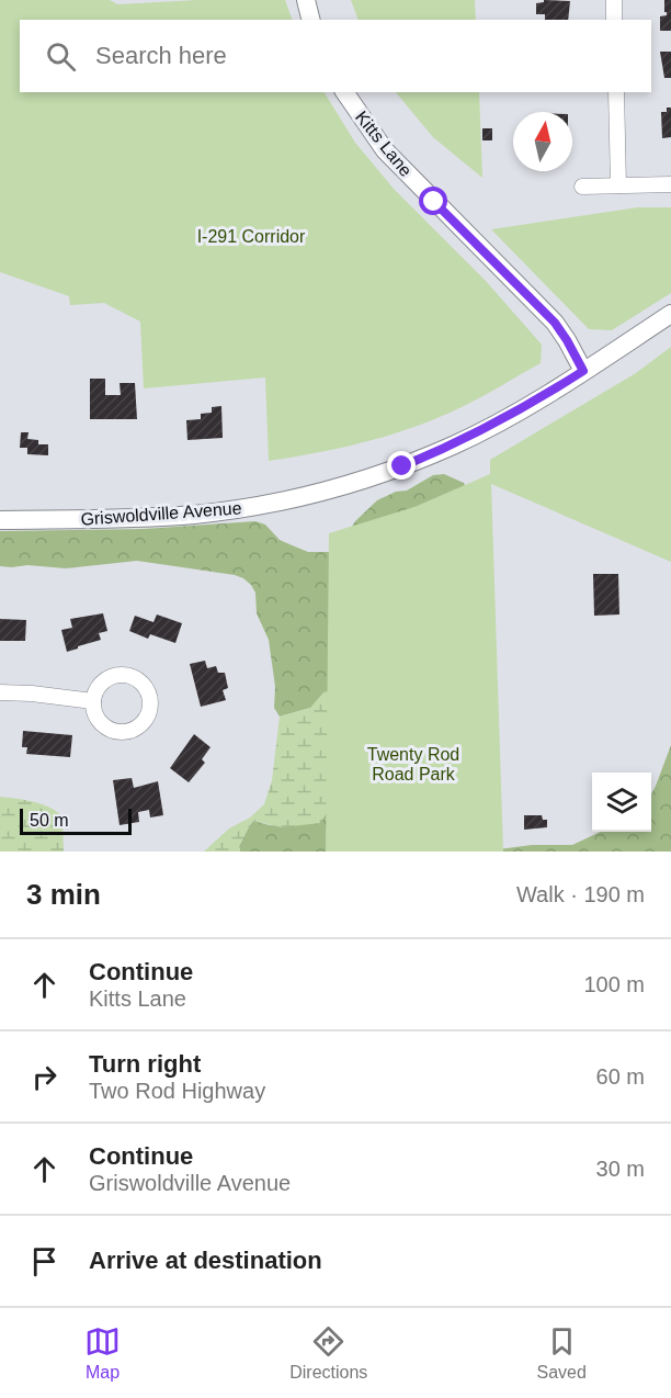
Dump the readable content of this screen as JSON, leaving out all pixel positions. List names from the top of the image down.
{
  "streets": {
    "street": ["Kitts Lane", "Griswoldville Avenue"]
  },
  "crossings": [
    ["Kitts Lane", "Griswoldville Avenue"]
  ],
  "parks": ["I-291 Corridor", "Twenty Rod Road Park"],
  "scale_bar": "50 m",
  "north": "top",
  "page": {
    "search": "Search here",
    "scale": "50 m",
    "heading": ["3 min", "Walk · 190 m"],
    "list": [
      ["Continue", "Kitts Lane", "100 m"],
      ["Turn right", "Two Rod Highway", "60 m"],
      ["Continue", "Griswoldville Avenue", "30 m"],
      "Arrive at destination"
    ],
    "nav": ["Map", "Directions", "Saved"]
  }
}
